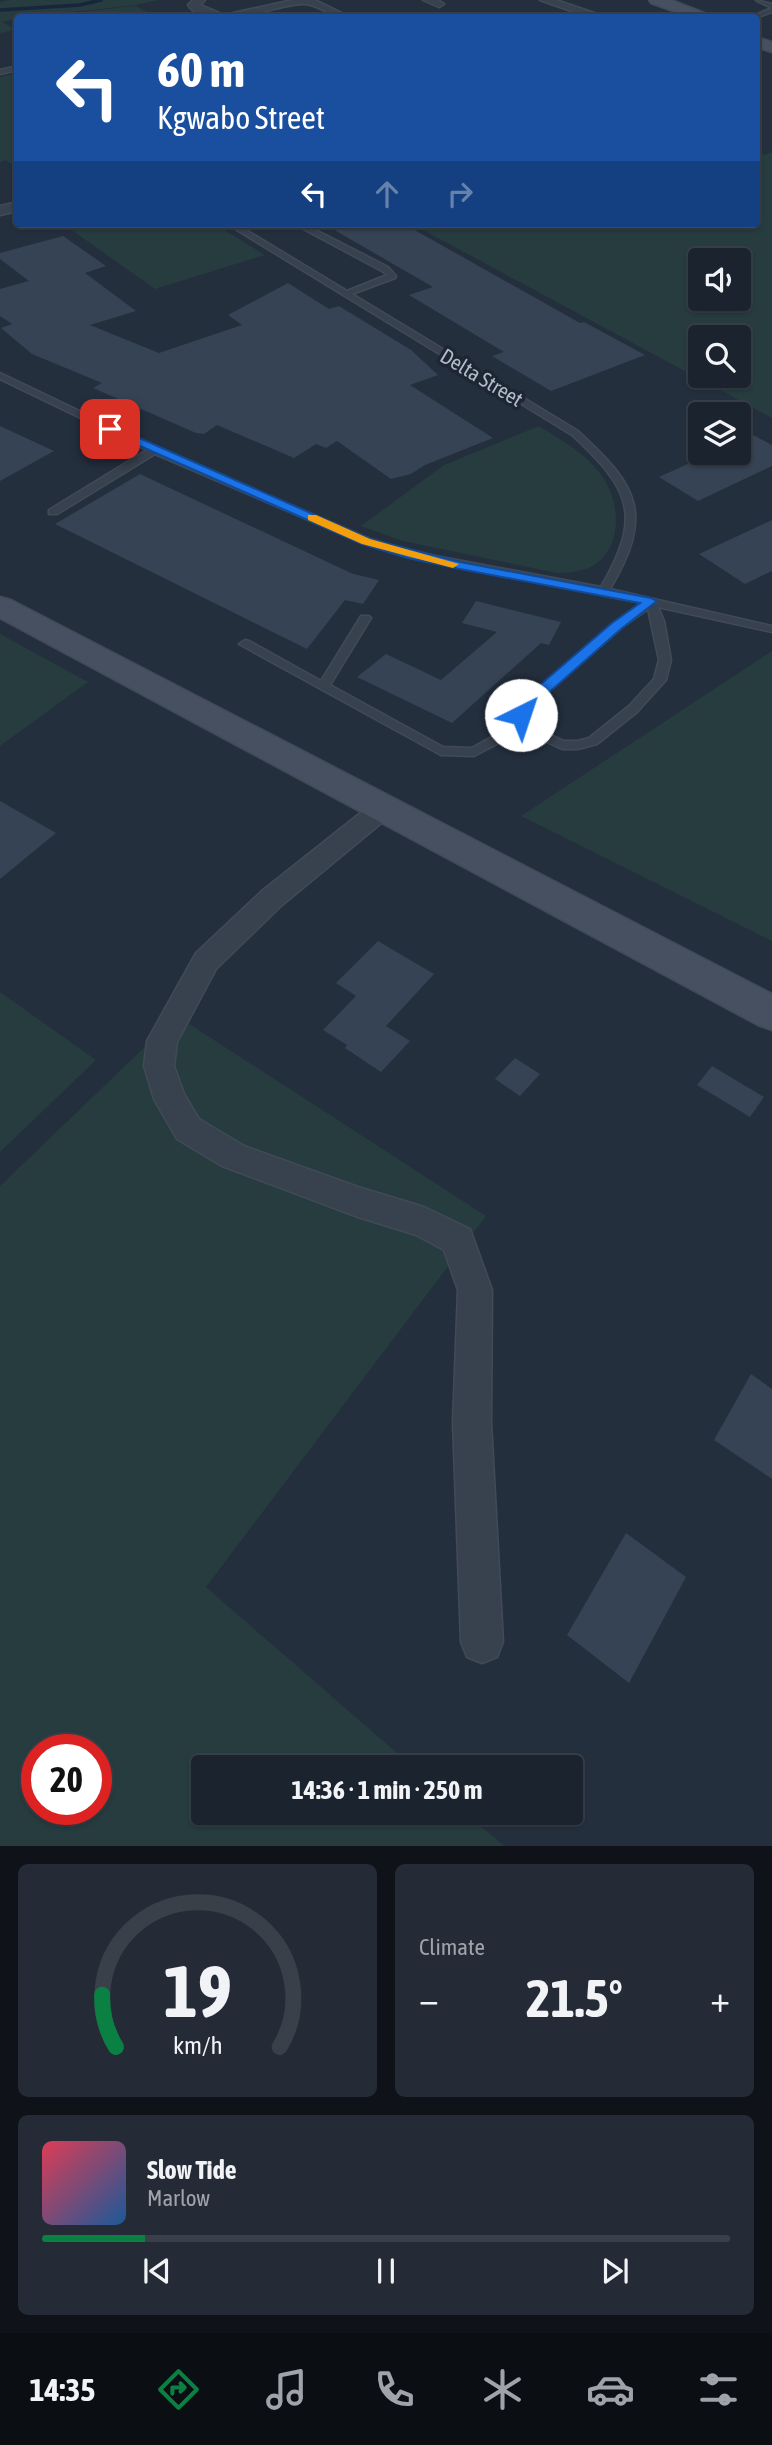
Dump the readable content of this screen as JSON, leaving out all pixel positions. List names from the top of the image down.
{
  "streets": {
    "lane": ["Delta Street"]
  },
  "page": {
    "turn": ["60 m", "Kgwabo Street"],
    "limit": "20",
    "trip": "14:36 · 1 min · 250 m",
    "tile": "Climate",
    "heat": ["−", "21.5°", "+"],
    "song": ["Slow Tide", "Marlow"],
    "tabs": "14:35",
    "gauge": ["19", "km/h"]
  }
}
